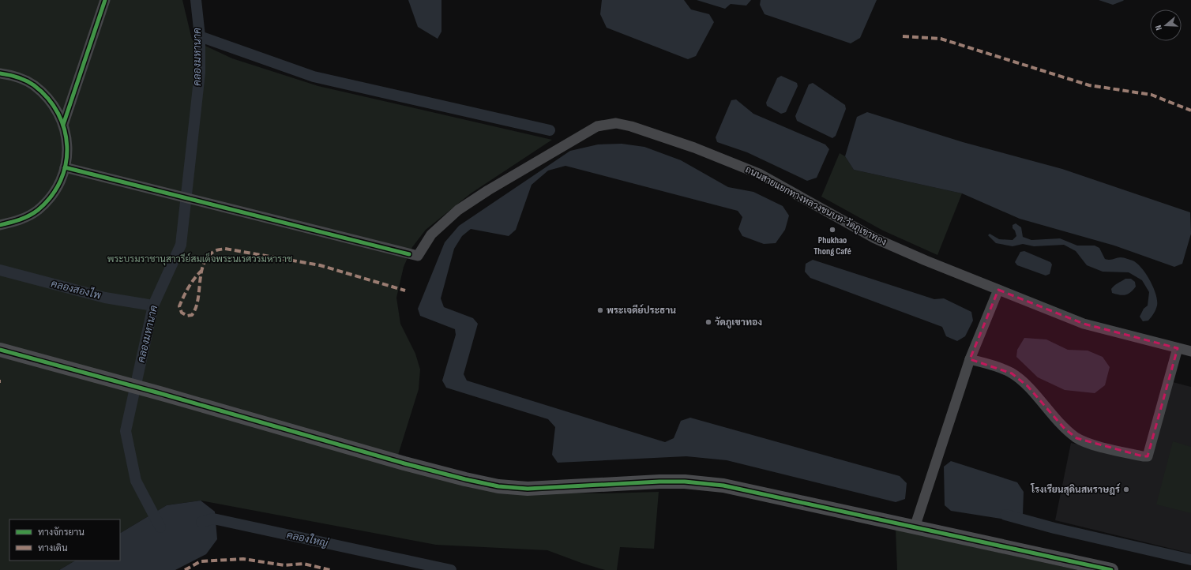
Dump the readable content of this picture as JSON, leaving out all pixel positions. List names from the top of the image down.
{
  "streets": {
    "street": ["ถนนสายแยกทางหลวงชนบท-วัดภูเขาทอง"]
  },
  "water": ["คลองมหานาค", "คลองสองไพ", "คลองใหญ่"],
  "parks": ["พระบรมราชานุสาวรีย์สมเด็จพระนเรศวรมหาราช"],
  "places": [
    "Phukhao Thong Café",
    "พระเจดีย์ประธาน",
    "วัดภูเขาทอง",
    "โรงเรียนสุดินสหราษฎร์"
  ],
  "legend": ["ทางจักรยาน", "ทางเดิน"],
  "north": "left"
}
